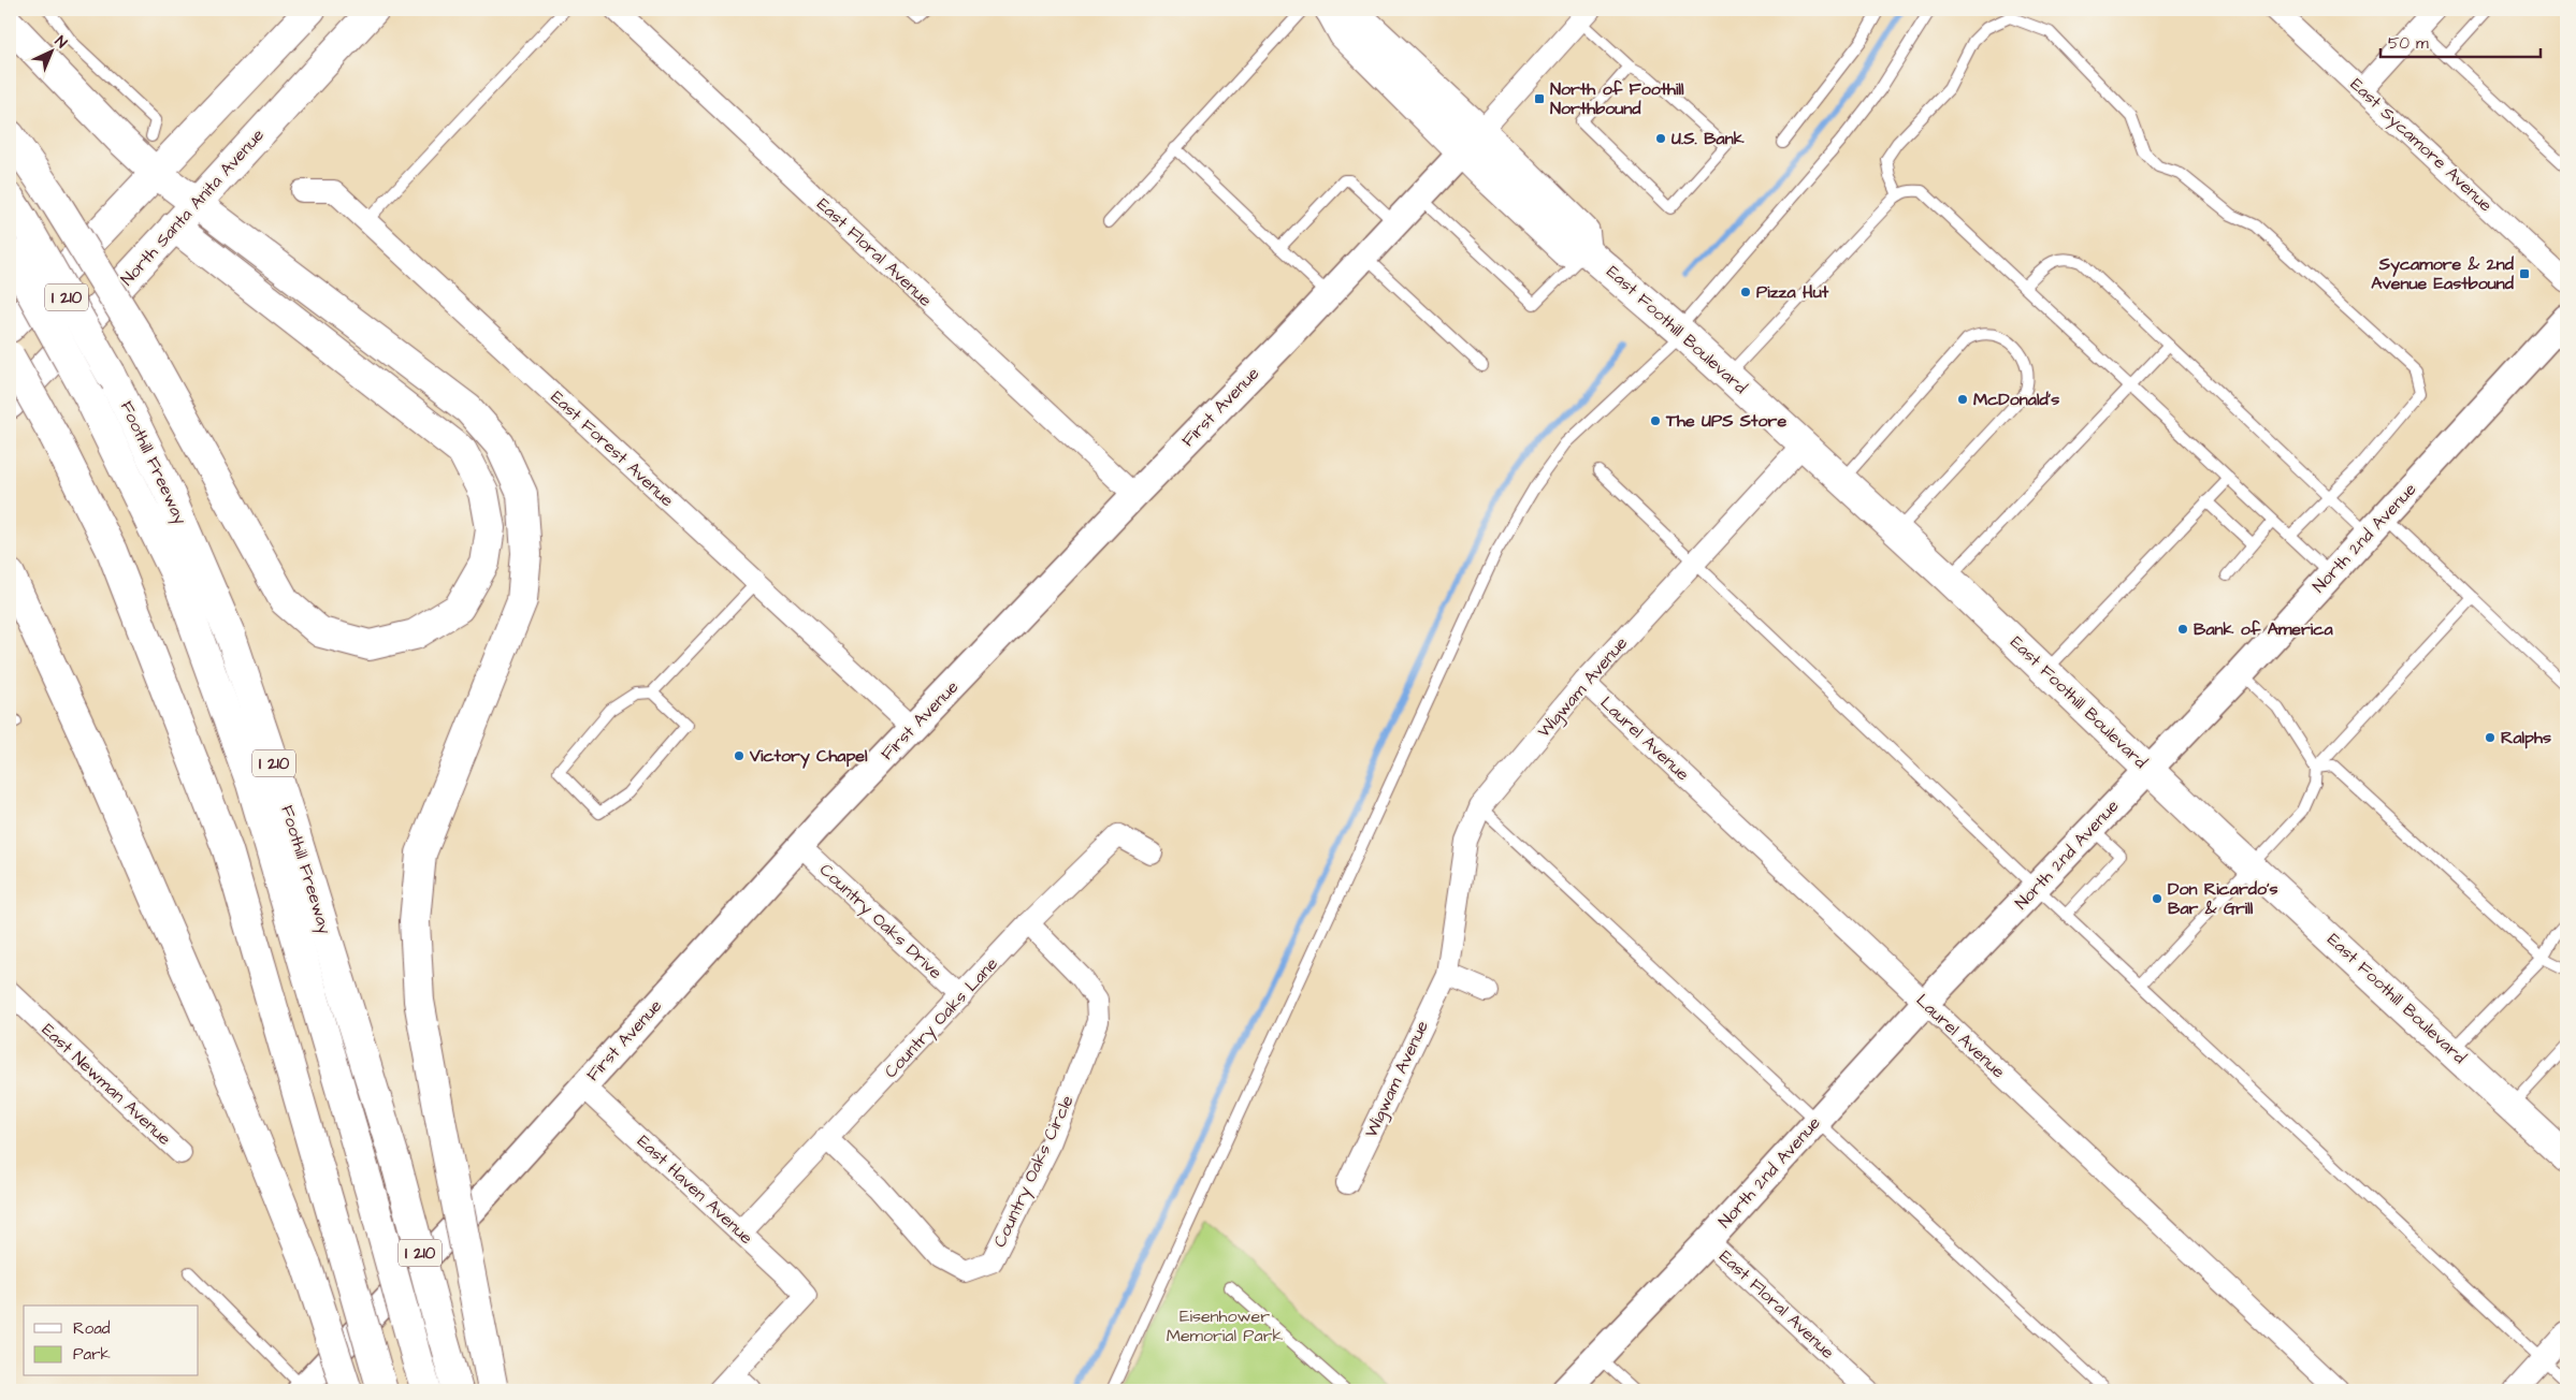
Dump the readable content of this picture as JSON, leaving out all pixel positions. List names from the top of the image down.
{
  "streets": {
    "main road": [
      "North Santa Anita Avenue",
      "I 210",
      "East Foothill Boulevard",
      "Foothill Freeway"
    ],
    "street": [
      "East Sycamore Avenue",
      "East Floral Avenue",
      "First Avenue",
      "East Forest Avenue",
      "North 2nd Avenue",
      "Wigwam Avenue",
      "Laurel Avenue",
      "Country Oaks Drive",
      "Country Oaks Lane",
      "East Newman Avenue",
      "Country Oaks Circle",
      "East Haven Avenue"
    ]
  },
  "crossings": [
    ["East Floral Avenue", "First Avenue"],
    ["East Floral Avenue", "North 2nd Avenue"],
    ["East Foothill Boulevard", "First Avenue"],
    ["East Foothill Boulevard", "North 2nd Avenue"],
    ["East Foothill Boulevard", "Wigwam Avenue"],
    ["First Avenue", "East Forest Avenue"],
    ["First Avenue", "Country Oaks Drive"],
    ["First Avenue", "East Haven Avenue"],
    ["North 2nd Avenue", "Laurel Avenue"],
    ["Wigwam Avenue", "Laurel Avenue"],
    ["Country Oaks Drive", "Country Oaks Lane"],
    ["Country Oaks Lane", "Country Oaks Circle"],
    ["Country Oaks Lane", "East Haven Avenue"]
  ],
  "parks": ["Eisenhower Memorial Park"],
  "places": {
    "transit": ["North of Foothill Northbound", "Sycamore & 2nd Avenue Eastbound"],
    "other": [
      "U.S. Bank",
      "Pizza Hut",
      "McDonald's",
      "The UPS Store",
      "Bank of America",
      "Ralphs",
      "Victory Chapel",
      "Don Ricardo's Bar & Grill"
    ]
  },
  "legend": ["Road", "Park"],
  "scale_bar": "50 m",
  "north": "top right"
}
